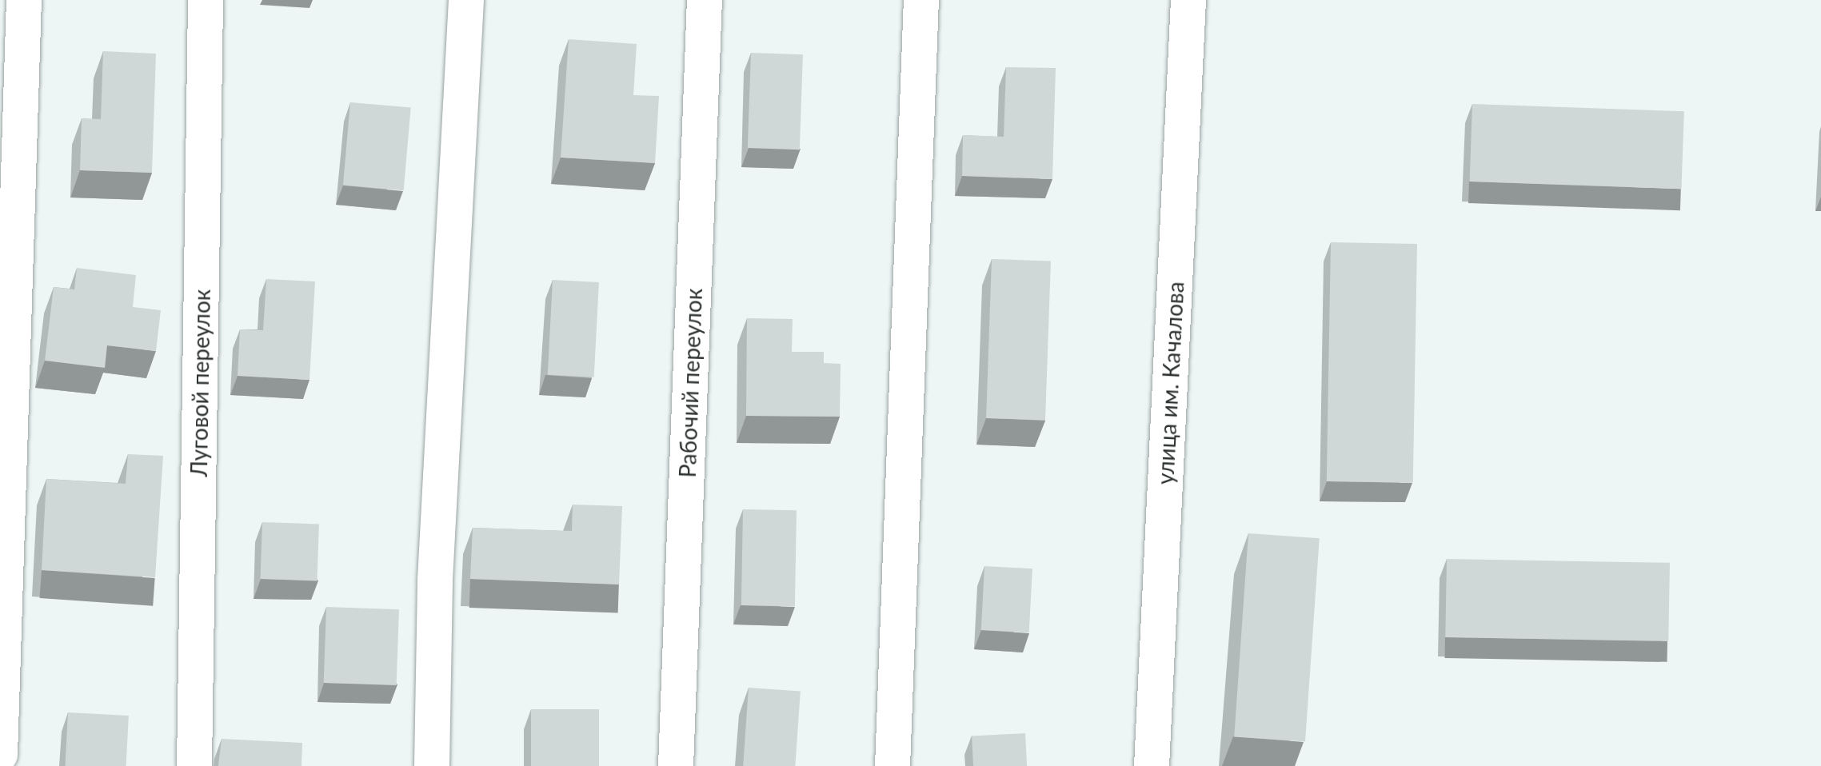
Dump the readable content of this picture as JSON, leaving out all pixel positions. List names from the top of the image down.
{
  "streets": {
    "street": ["Луговой переулок", "Рабочий переулок", "улица им. Качалова"]
  }
}
